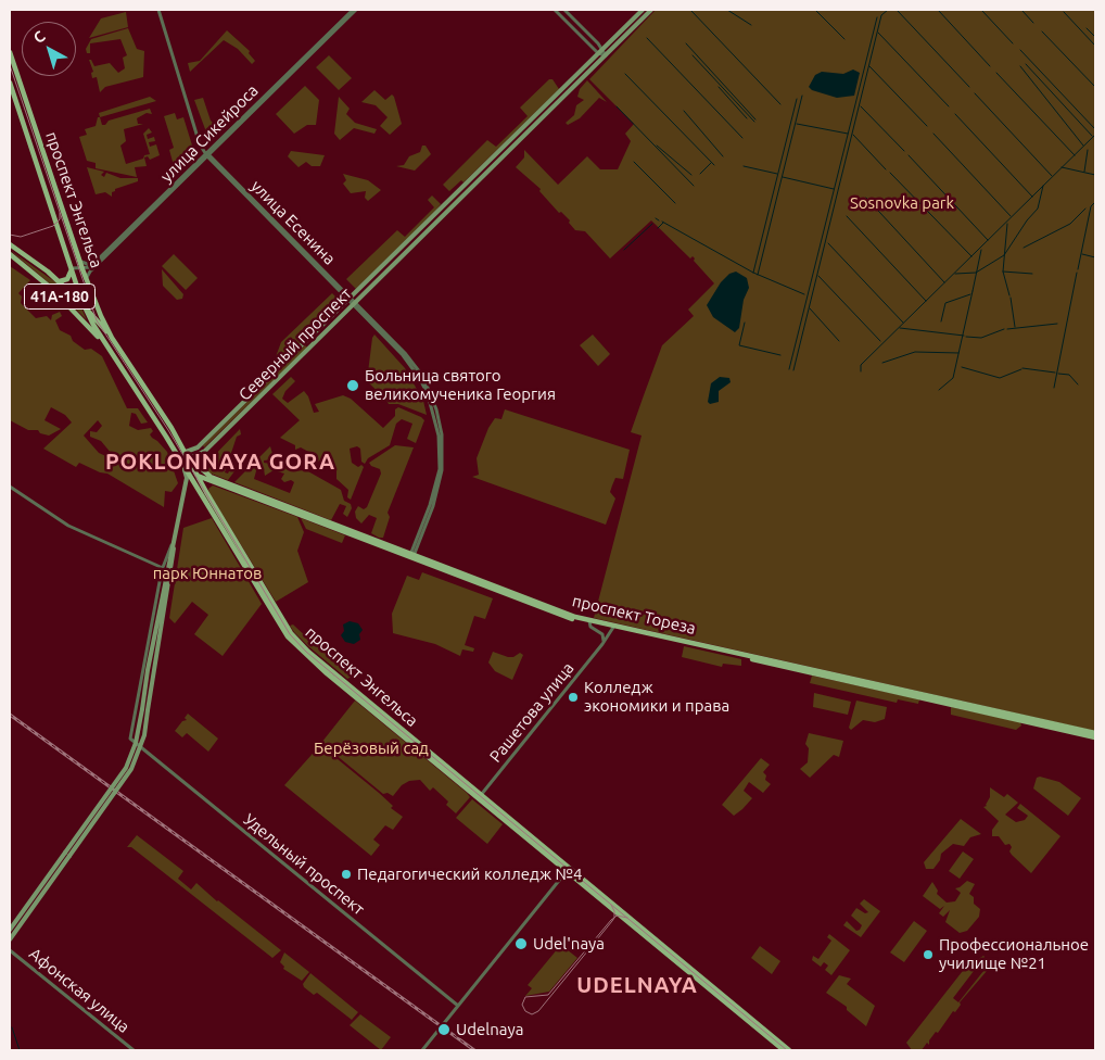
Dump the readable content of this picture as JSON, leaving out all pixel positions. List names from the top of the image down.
{
  "streets": {
    "main road": [
      "проспект Энгельса",
      "41А-180",
      "Северный проспект",
      "проспект Тореза"
    ],
    "street": [
      "улица Сикейроса",
      "улица Есенина",
      "Рашетова улица",
      "Удельный проспект",
      "Афонская улица"
    ]
  },
  "crossings": [
    ["улица Сикейроса", "проспект Энгельса"],
    ["улица Сикейроса", "улица Есенина"],
    ["проспект Энгельса", "41А-180"],
    ["проспект Энгельса", "Северный проспект"],
    ["проспект Энгельса", "проспект Тореза"],
    ["проспект Энгельса", "Рашетова улица"],
    ["улица Есенина", "Северный проспект"],
    ["улица Есенина", "проспект Тореза"],
    ["Северный проспект", "проспект Тореза"],
    ["проспект Тореза", "Рашетова улица"]
  ],
  "districts": ["POKLONNAYA GORA", "UDELNAYA"],
  "parks": ["Sosnovka park", "парк Юннатов", "Берёзовый сад"],
  "places": [
    "Больница святого великомученика Георгия",
    "Колледж экономики и права",
    "Педагогический колледж №4",
    "Udel'naya",
    "Профессиональное училище №21",
    "Udelnaya"
  ],
  "north": "top left"
}
